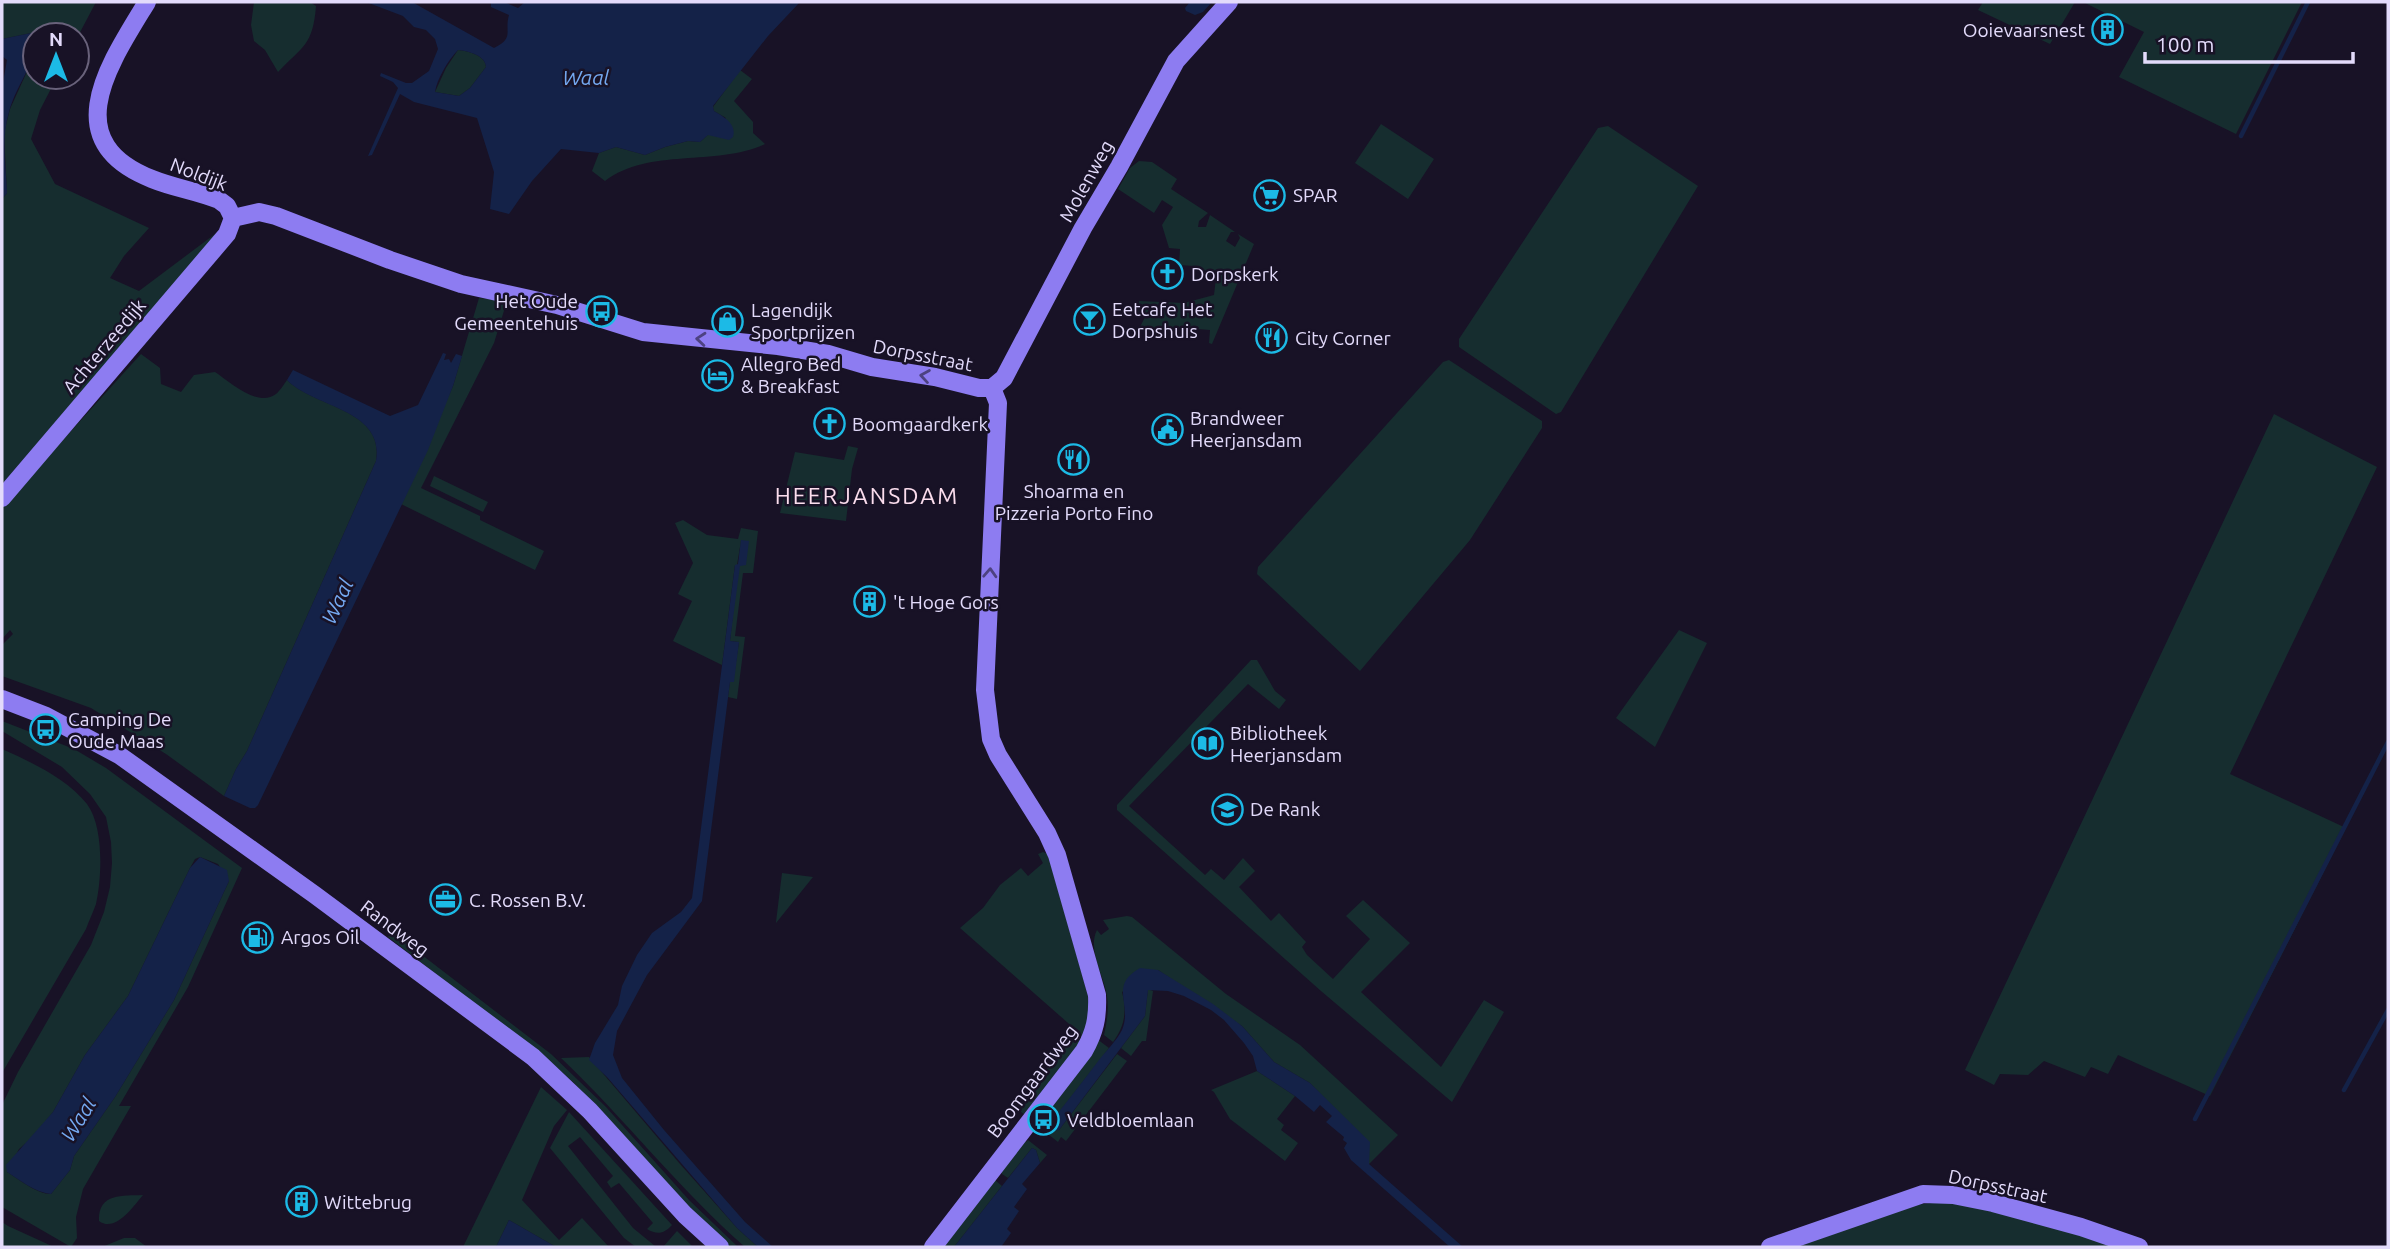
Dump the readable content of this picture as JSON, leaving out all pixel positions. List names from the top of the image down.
{
  "streets": {
    "main road": [
      "Noldijk",
      "Molenweg",
      "Achterzeedijk",
      "Dorpsstraat",
      "Randweg",
      "Boomgaardweg"
    ]
  },
  "crossings": [
    ["Noldijk", "Achterzeedijk"],
    ["Noldijk", "Dorpsstraat"],
    ["Molenweg", "Dorpsstraat"],
    ["Dorpsstraat", "Boomgaardweg"]
  ],
  "one_way": ["Dorpsstraat"],
  "districts": ["HEERJANSDAM"],
  "water": ["Waal"],
  "places": {
    "building": ["Ooievaarsnest", "'t Hoge Gors", "Wittebrug"],
    "supermarket": ["SPAR"],
    "church": ["Dorpskerk", "Boomgaardkerk"],
    "bus stop": ["Het Oude Gemeentehuis", "Camping De Oude Maas", "Veldbloemlaan"],
    "bar": ["Eetcafe Het Dorpshuis"],
    "shop": ["Lagendijk Sportprijzen"],
    "restaurant": ["City Corner", "Shoarma en Pizzeria Porto Fino"],
    "hotel": ["Allegro Bed & Breakfast"],
    "public building": ["Brandweer Heerjansdam"],
    "library": ["Bibliotheek Heerjansdam"],
    "school or university": ["De Rank"],
    "office": ["C. Rossen B.V."],
    "fuel station": ["Argos Oil"]
  },
  "scale_bar": "100 m",
  "north": "top"
}
